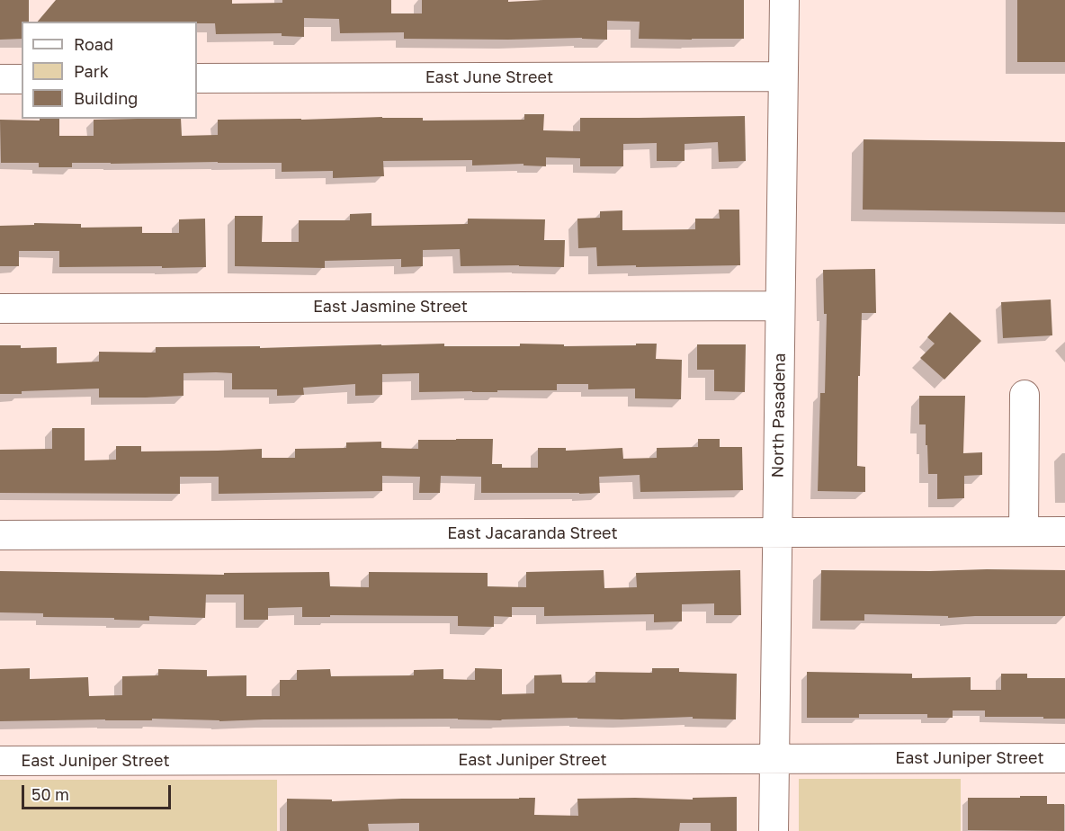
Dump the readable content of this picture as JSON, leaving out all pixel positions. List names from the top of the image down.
{
  "streets": {
    "street": [
      "East June Street",
      "East Jasmine Street",
      "North Pasadena",
      "East Jacaranda Street",
      "East Juniper Street"
    ]
  },
  "crossings": [
    ["East June Street", "North Pasadena"],
    ["East Jasmine Street", "North Pasadena"],
    ["North Pasadena", "East Jacaranda Street"],
    ["North Pasadena", "East Juniper Street"]
  ],
  "legend": ["Road", "Park", "Building"],
  "scale_bar": "50 m"
}
